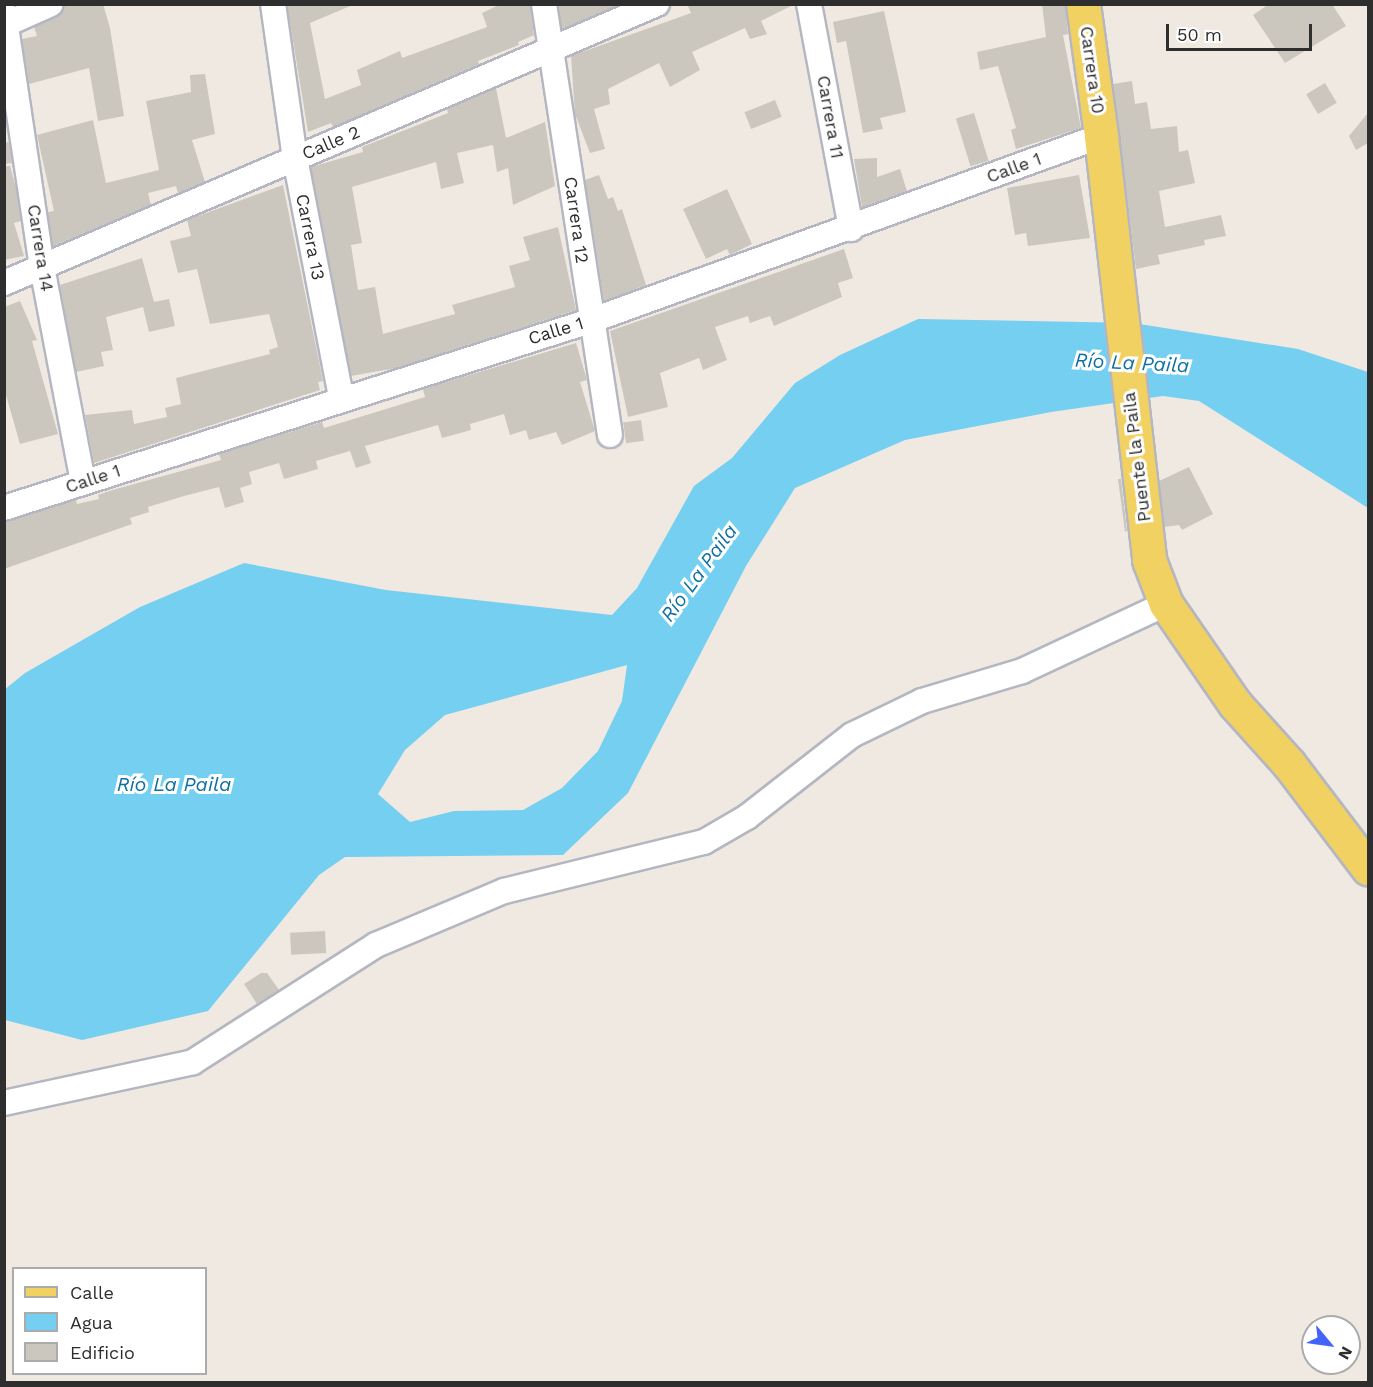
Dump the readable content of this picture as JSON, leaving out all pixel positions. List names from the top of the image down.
{
  "streets": {
    "main road": ["Carrera 10", "Puente la Paila"],
    "street": [
      "Carrera 11",
      "Calle 2",
      "Calle 1",
      "Carrera 12",
      "Carrera 13",
      "Carrera 14"
    ]
  },
  "crossings": [
    ["Carrera 10", "Calle 1"],
    ["Carrera 10", "Puente la Paila"],
    ["Carrera 11", "Calle 1"],
    ["Calle 2", "Carrera 12"],
    ["Calle 2", "Carrera 13"],
    ["Calle 2", "Carrera 14"],
    ["Calle 1", "Carrera 12"],
    ["Calle 1", "Carrera 13"],
    ["Calle 1", "Carrera 14"]
  ],
  "water": ["Río La Paila"],
  "legend": ["Calle", "Agua", "Edificio"],
  "scale_bar": "50 m",
  "north": "bottom right"
}
